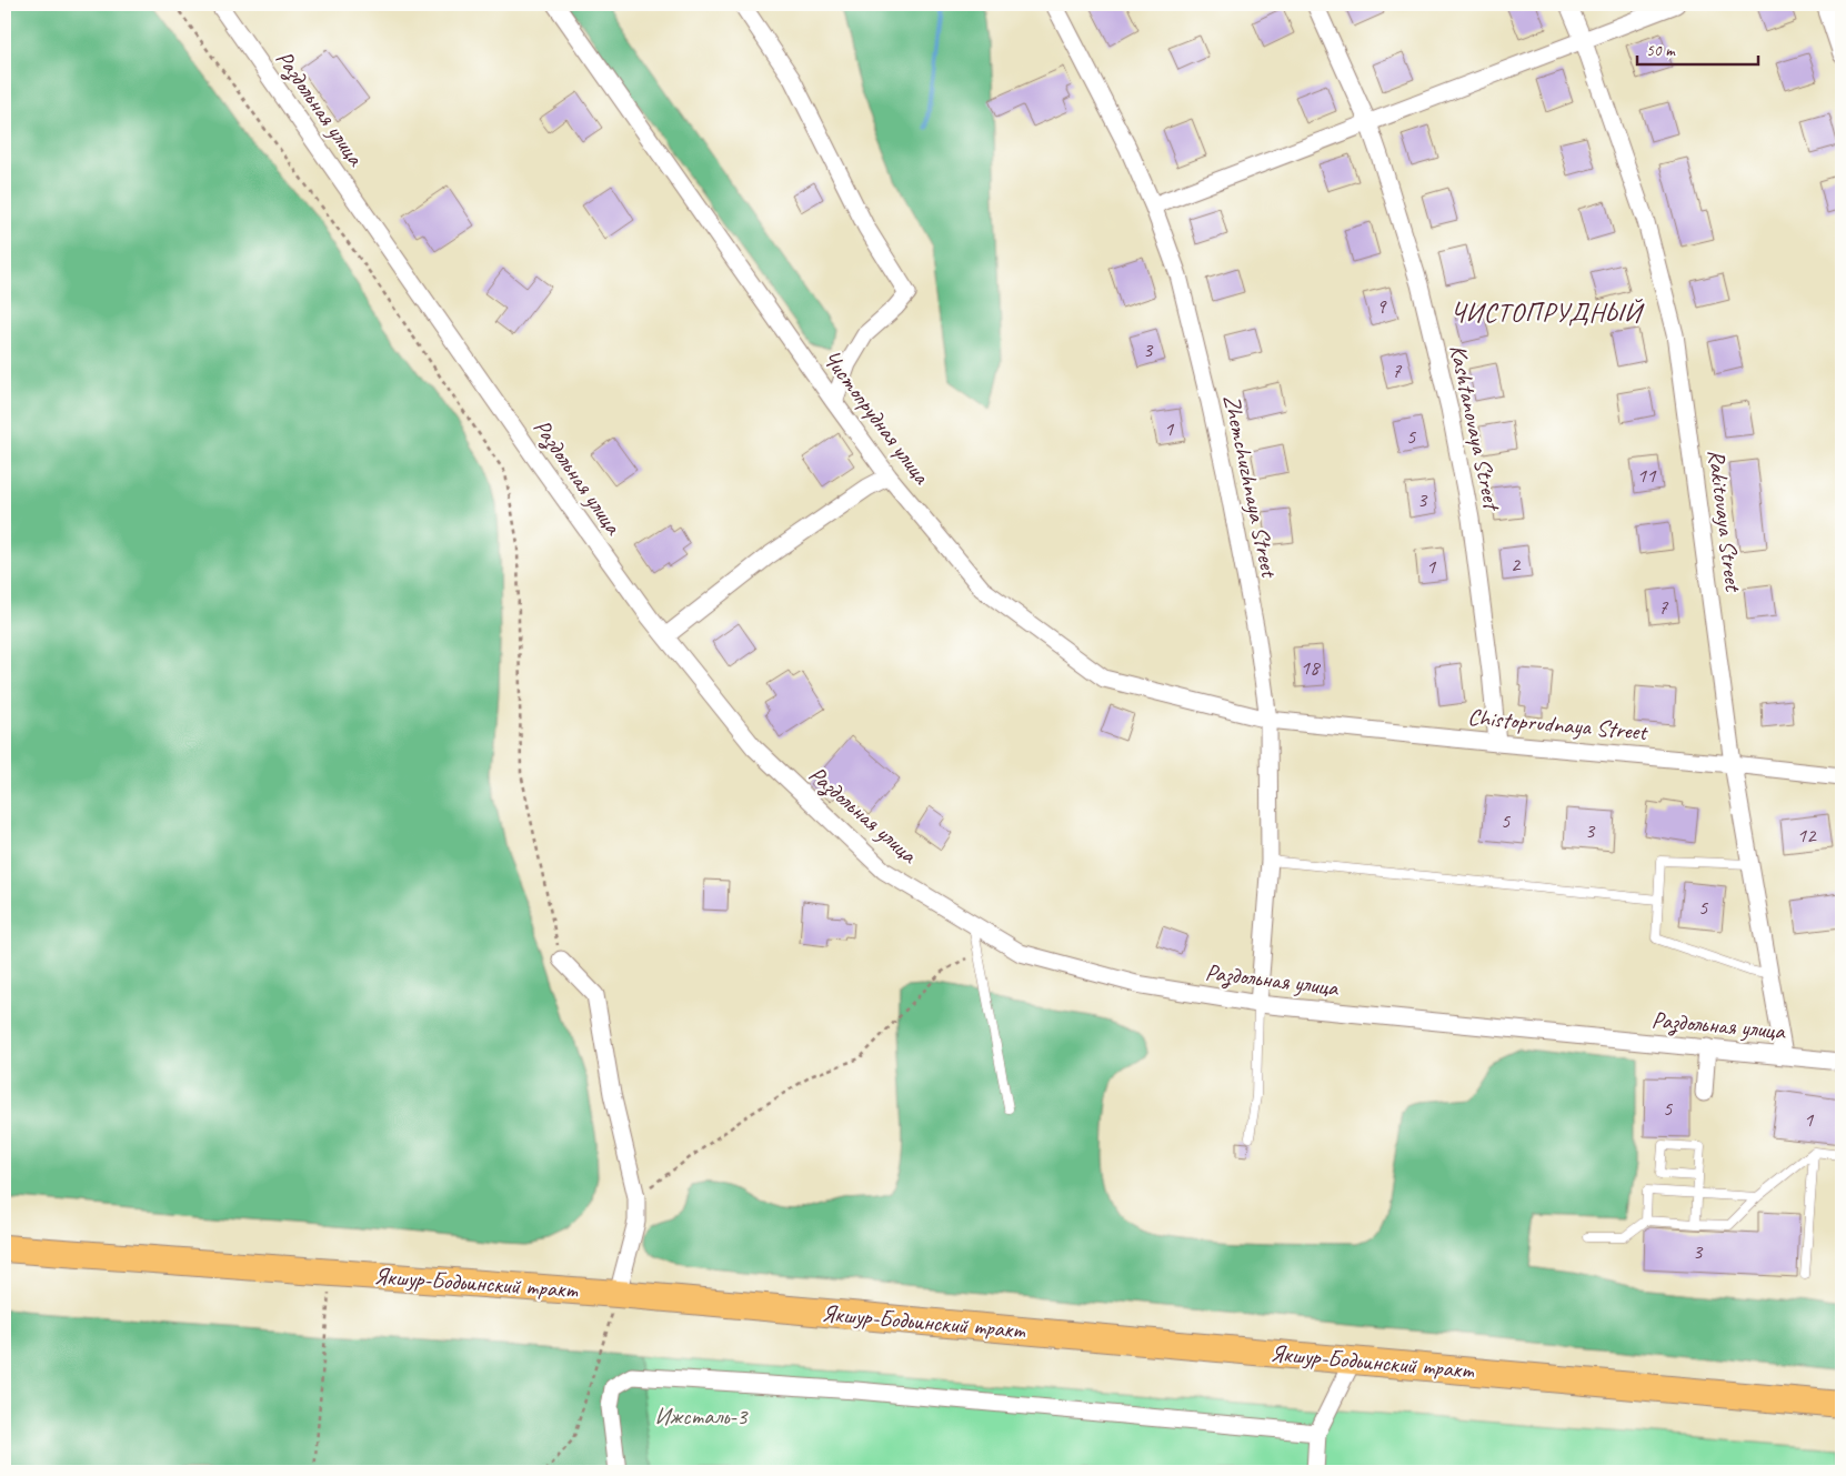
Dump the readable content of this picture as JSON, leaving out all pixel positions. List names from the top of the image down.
{
  "streets": {
    "main road": ["Якшур-Бодьинский тракт"],
    "street": [
      "Раздольная улица",
      "Чистопрудная улица",
      "Kashtanovaya Street",
      "Zhemchuzhnaya Street",
      "Rakitovaya Street",
      "Chistoprudnaya Street"
    ]
  },
  "crossings": [
    ["Раздольная улица", "Zhemchuzhnaya Street"],
    ["Раздольная улица", "Rakitovaya Street"],
    ["Чистопрудная улица", "Zhemchuzhnaya Street"],
    ["Чистопрудная улица", "Chistoprudnaya Street"],
    ["Kashtanovaya Street", "Chistoprudnaya Street"],
    ["Zhemchuzhnaya Street", "Chistoprudnaya Street"],
    ["Rakitovaya Street", "Chistoprudnaya Street"]
  ],
  "districts": ["ЧИСТОПРУДНЫЙ"],
  "parks": ["Ижсталь-3"],
  "house_numbers": [
    "9",
    "3",
    "7",
    "1",
    "5",
    "11",
    "3",
    "2",
    "1",
    "7",
    "18",
    "5",
    "3",
    "12",
    "5",
    "5",
    "1",
    "3"
  ],
  "scale_bar": "50 m"
}
